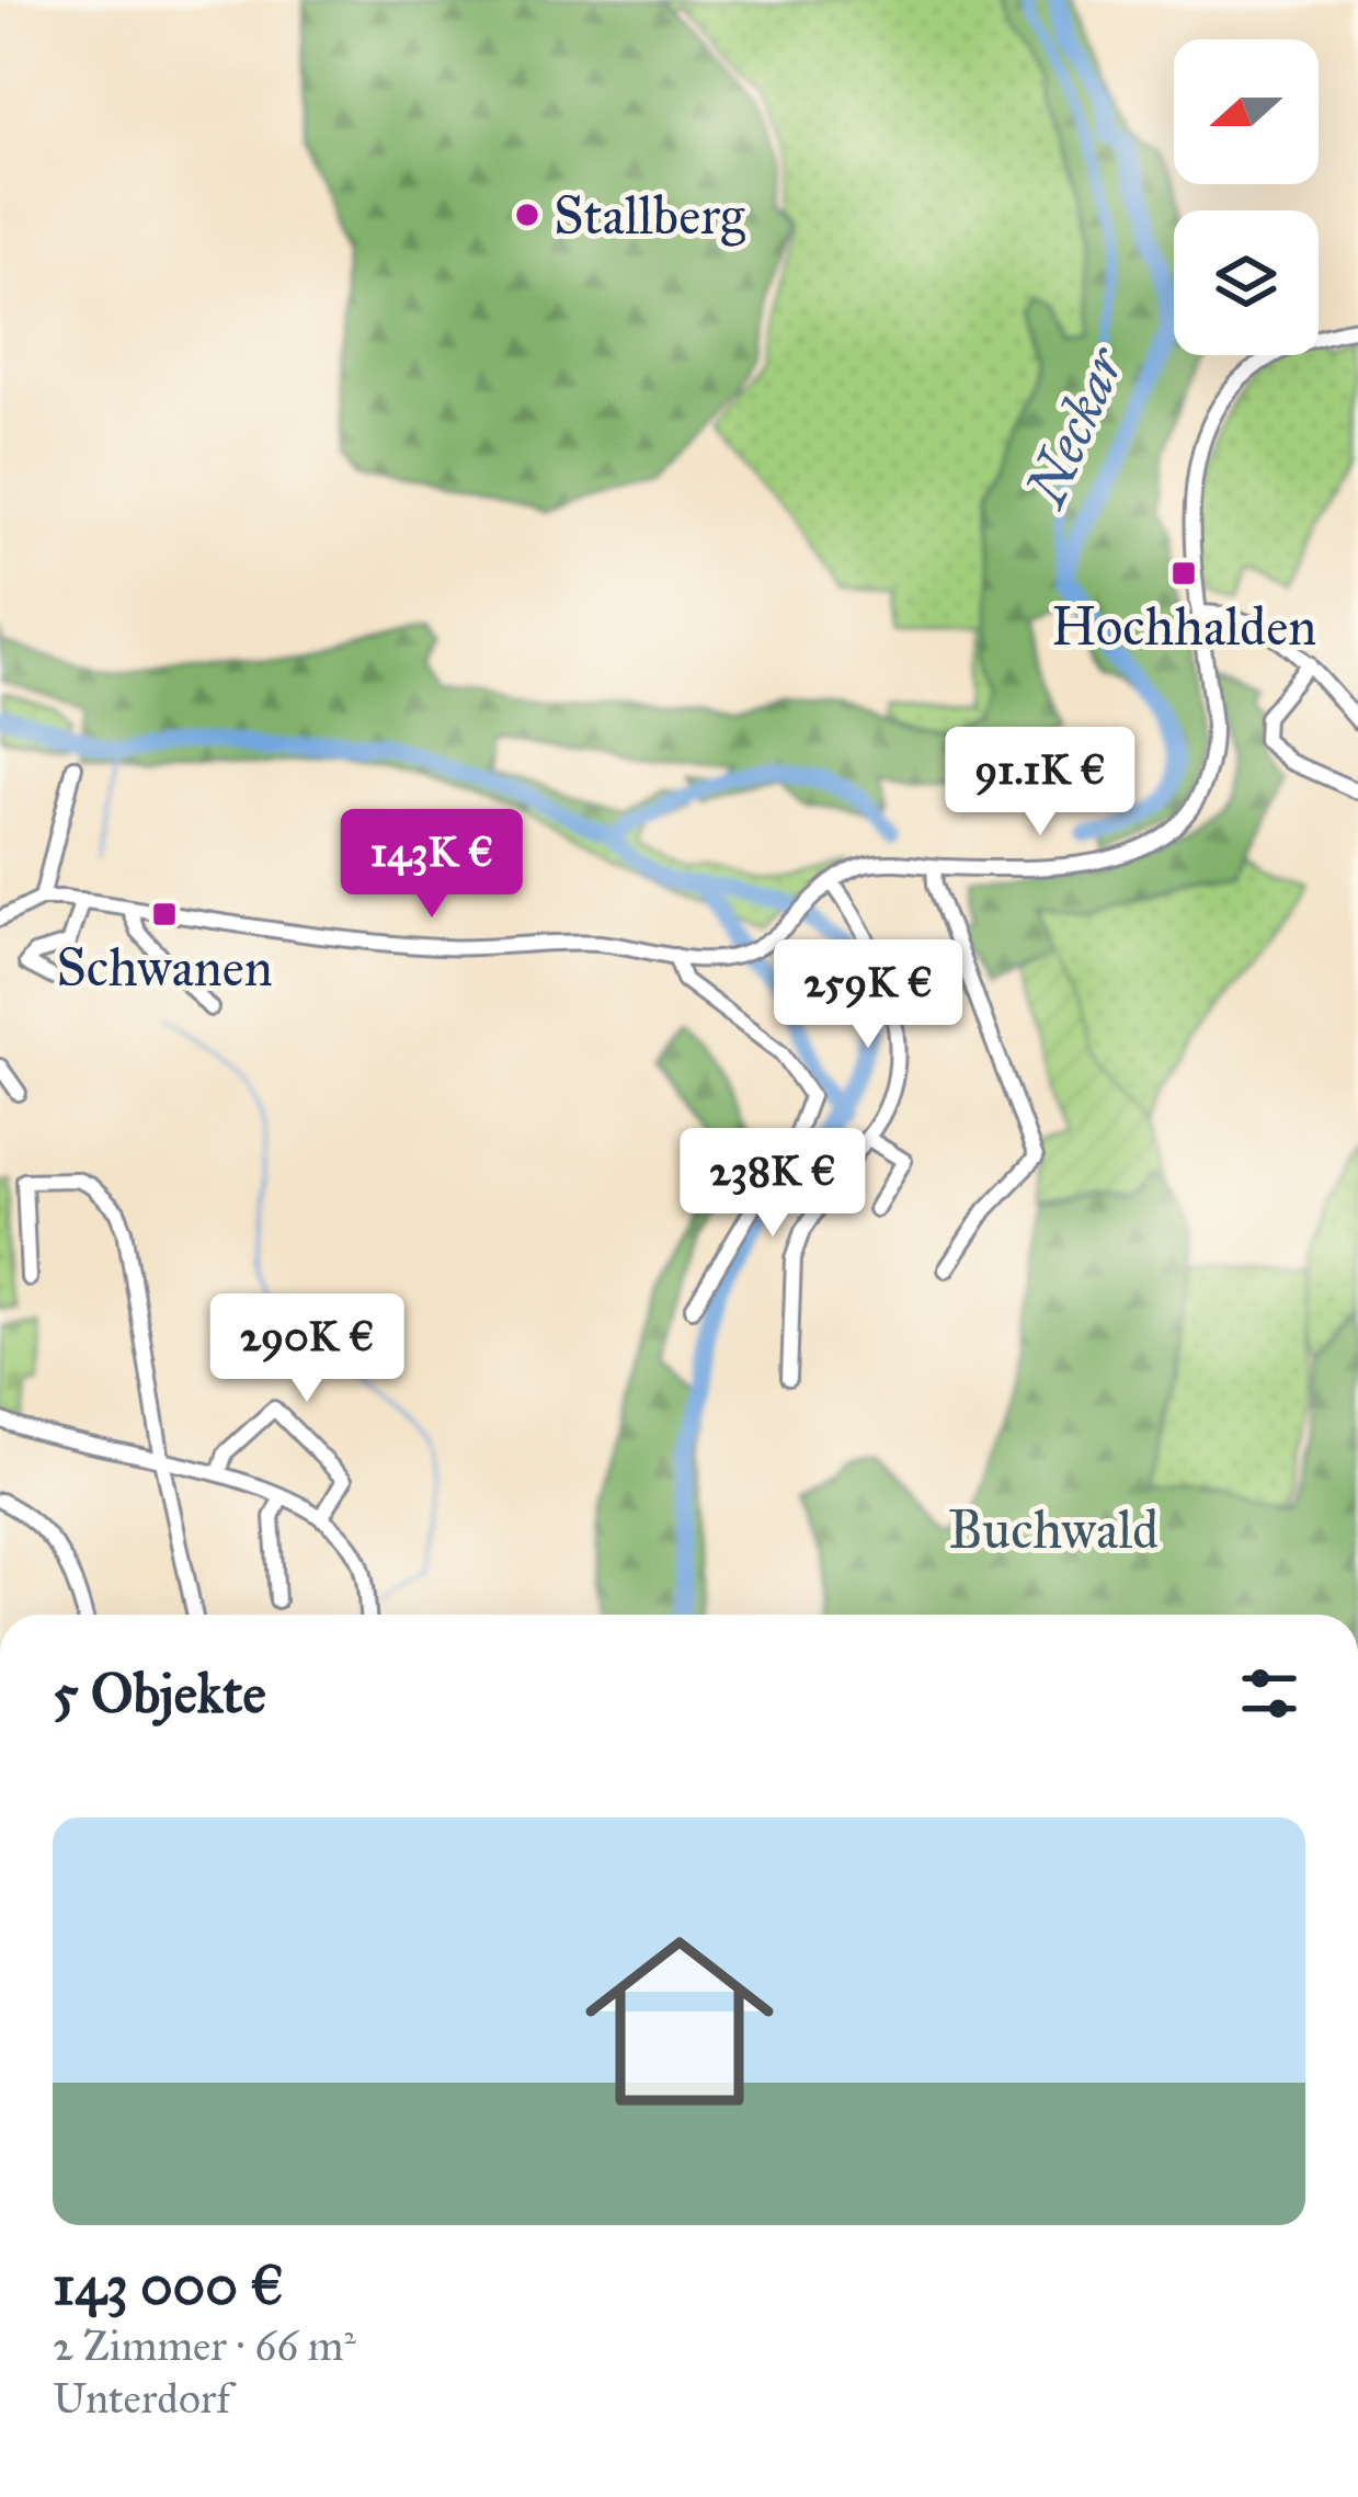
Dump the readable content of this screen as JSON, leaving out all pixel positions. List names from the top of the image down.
{
  "water": ["Neckar"],
  "parks": ["Buchwald"],
  "places": {
    "other": ["Stallberg"],
    "transit": ["Hochhalden", "Schwanen"]
  },
  "north": "left",
  "page": {
    "price": [
      "91.1K €",
      "143K €",
      "259K €",
      "238K €",
      "290K €"
    ],
    "heading": "5 Objekte",
    "list": [
      {
        "name": "143 000 €",
        "note": "2 Zimmer · 66 m² · Unterdorf"
      }
    ]
  }
}
